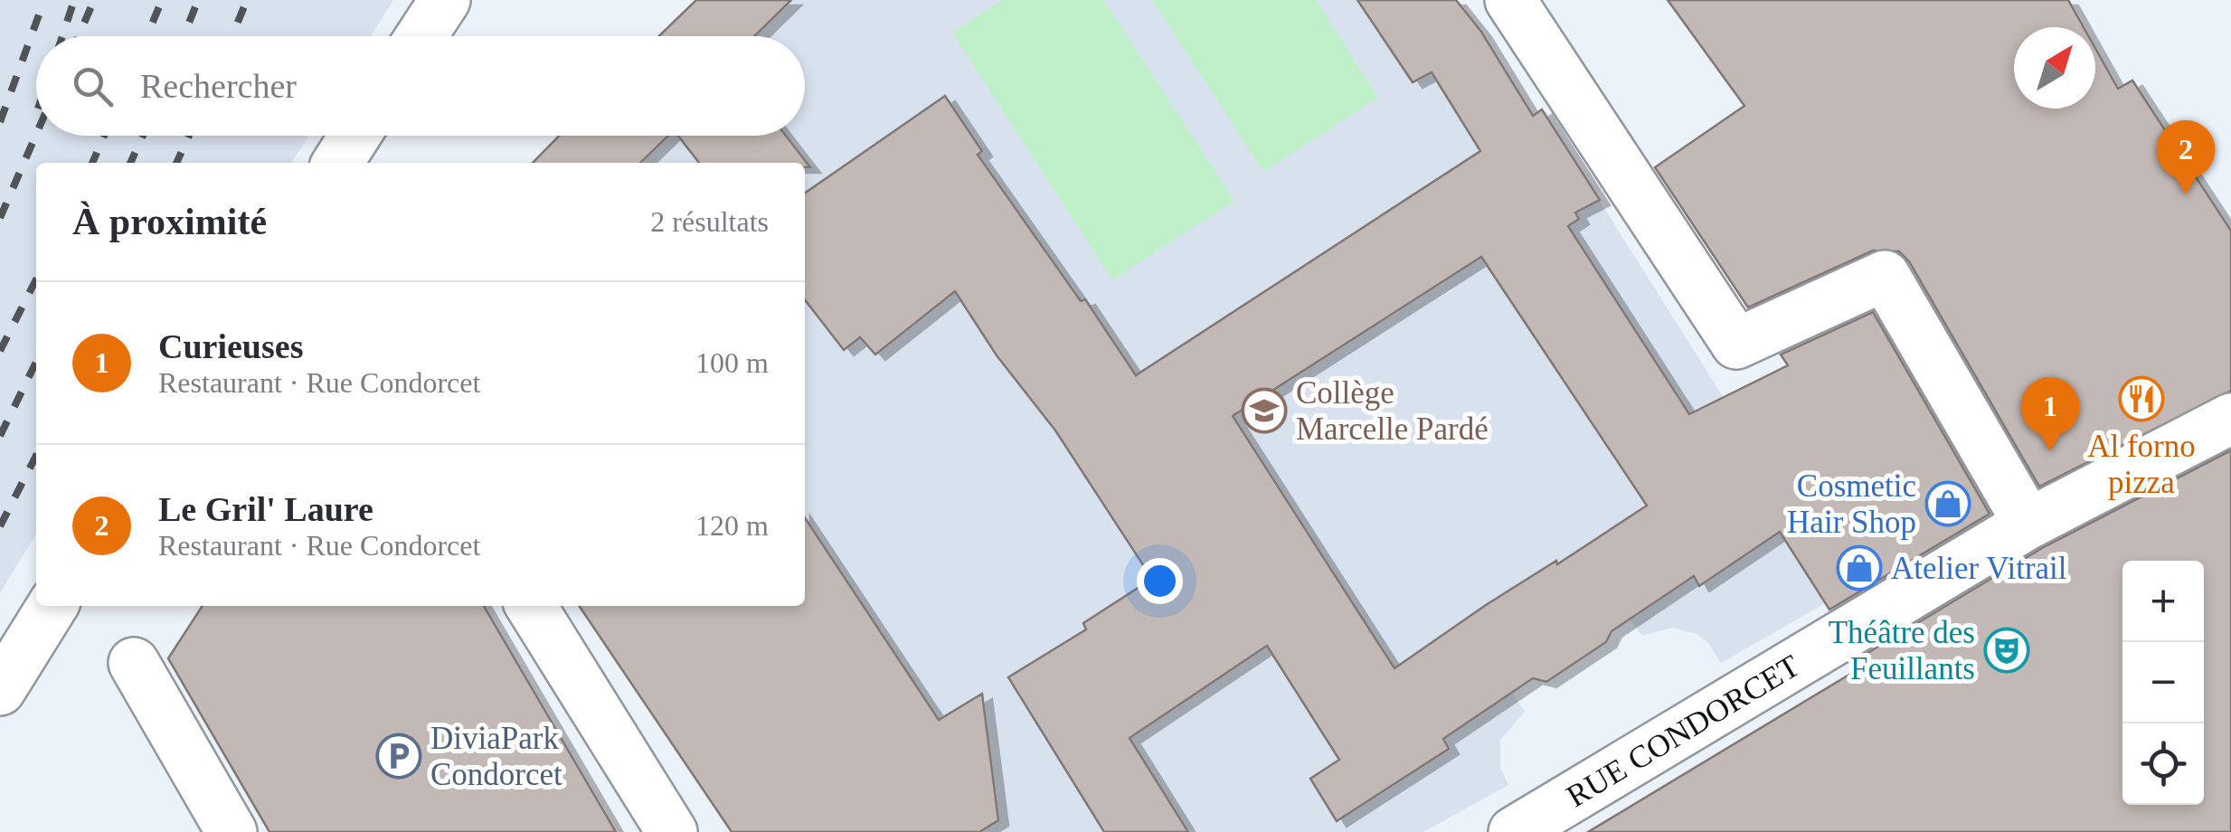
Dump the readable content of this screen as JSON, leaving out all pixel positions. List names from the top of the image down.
{
  "streets": {
    "street": ["RUE CONDORCET"]
  },
  "places": {
    "restaurant": ["Al forno pizza"],
    "school or university": ["Collège Marcelle Pardé"],
    "shop": ["Cosmetic Hair Shop", "Atelier Vitrail"],
    "theatre": ["Théâtre des Feuillants"],
    "parking": ["DiviaPark Condorcet"]
  },
  "north": "top right",
  "page": {
    "search": "Rechercher",
    "pins": ["2", "1"],
    "heading": ["À proximité", "2 résultats"],
    "list": [
      {
        "mark": "1",
        "name": "Curieuses",
        "note": "Restaurant · Rue Condorcet",
        "value": "100 m"
      },
      {
        "mark": "2",
        "name": "Le Gril' Laure",
        "note": "Restaurant · Rue Condorcet",
        "value": "120 m"
      }
    ],
    "map_buttons": ["+", "−"]
  }
}
